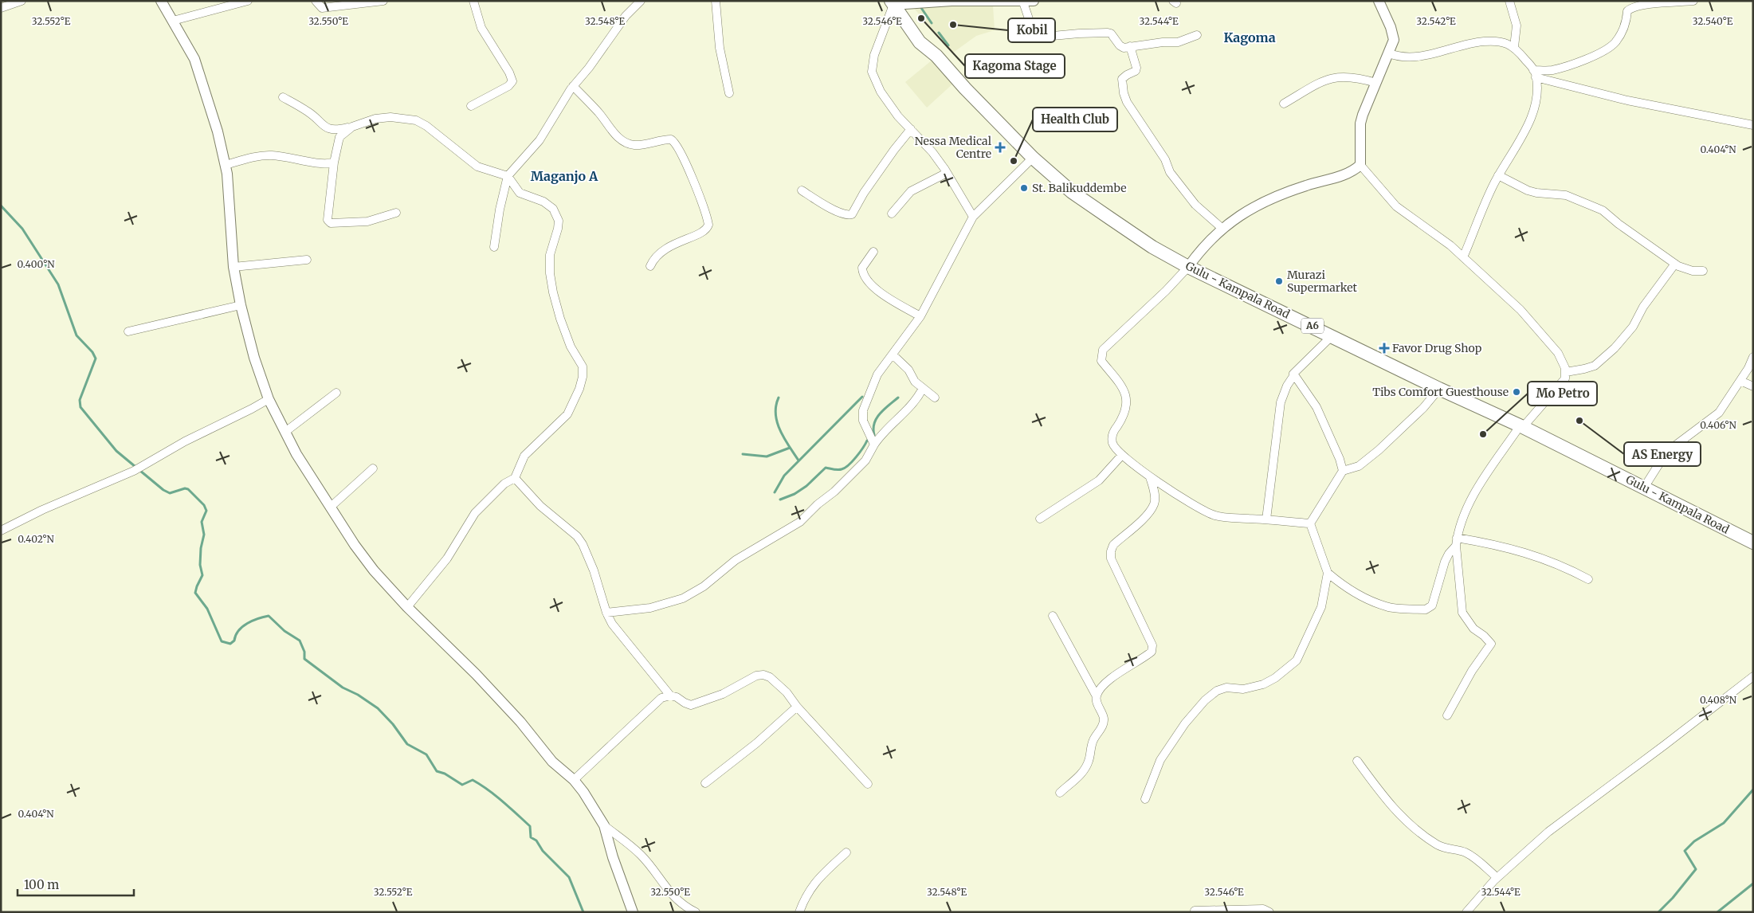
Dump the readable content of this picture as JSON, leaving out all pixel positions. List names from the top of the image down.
{
  "streets": {
    "main road": ["Gulu - Kampala Road", "A6"]
  },
  "districts": ["Kagoma", "Maganjo A"],
  "places": {
    "other": [
      "Kagoma Stage",
      "Kobil",
      "Health Club",
      "St. Balikuddembe",
      "Murazi Supermarket",
      "Tibs Comfort Guesthouse",
      "AS Energy",
      "Mo Petro"
    ],
    "health": ["Nessa Medical Centre", "Favor Drug Shop"]
  },
  "scale_bar": "100 m",
  "coordinates": [
    "32.540°E",
    "32.552°E",
    "32.550°E",
    "32.548°E",
    "32.546°E",
    "32.544°E",
    "32.542°E",
    "0.404°N",
    "0.400°N",
    "0.406°N",
    "0.402°N",
    "0.408°N"
  ]
}
